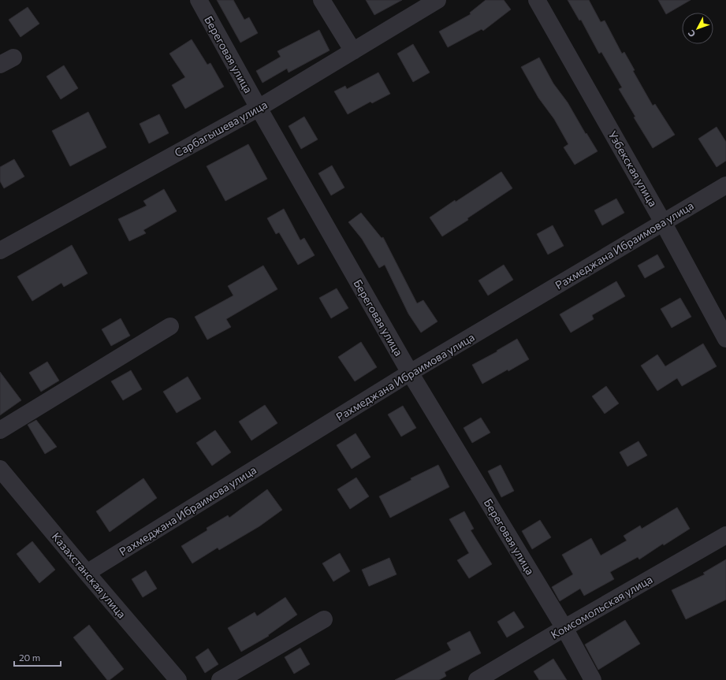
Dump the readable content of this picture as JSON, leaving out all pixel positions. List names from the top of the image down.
{
  "streets": {
    "street": [
      "Береговая улица",
      "Сарбагышева улица",
      "Узбекская улица",
      "Рахмеджана Ибраимова улица",
      "Казахстанская улица",
      "Комсомольская улица"
    ]
  },
  "crossings": [
    ["Береговая улица", "Сарбагышева улица"],
    ["Береговая улица", "Рахмеджана Ибраимова улица"],
    ["Береговая улица", "Комсомольская улица"],
    ["Узбекская улица", "Рахмеджана Ибраимова улица"],
    ["Рахмеджана Ибраимова улица", "Казахстанская улица"]
  ],
  "scale_bar": "20 m",
  "north": "bottom left"
}
